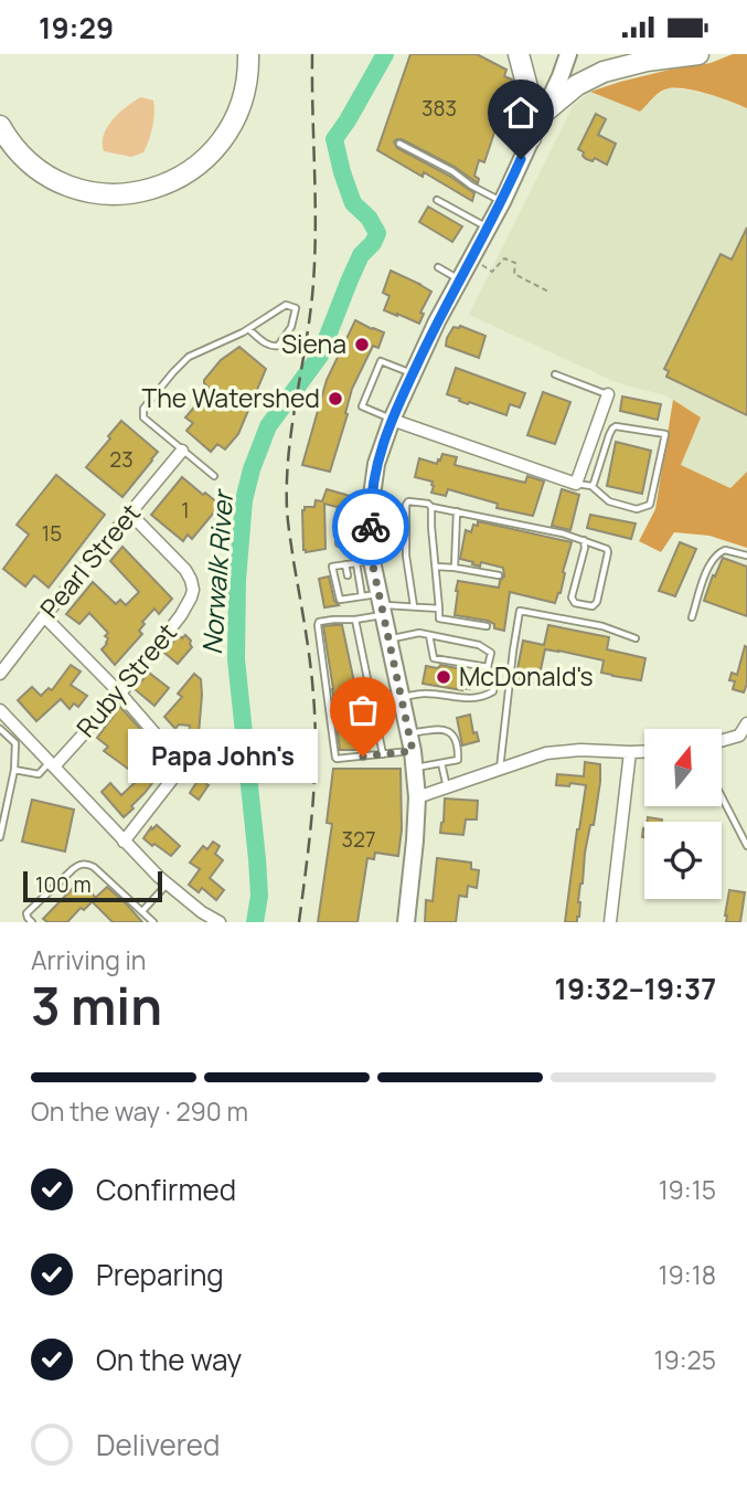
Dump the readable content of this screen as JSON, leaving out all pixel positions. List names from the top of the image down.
{
  "streets": {
    "street": ["Pearl Street", "Ruby Street"]
  },
  "crossings": [
    ["Pearl Street", "Ruby Street"]
  ],
  "water": ["Norwalk River"],
  "places": [
    "Siena",
    "The Watershed",
    "McDonald's",
    "Papa John's"
  ],
  "house_numbers": [
    "383",
    "23",
    "1",
    "15",
    "327"
  ],
  "scale_bar": "100 m",
  "north": "top",
  "page": {
    "status": "19:29",
    "bubble": "Papa John's",
    "scale": "100 m",
    "heading": ["3 min", "Arriving in", "19:32–19:37"],
    "bar": "On the way · 290 m",
    "list": [
      ["Confirmed", "19:15"],
      ["Preparing", "19:18"],
      ["On the way", "19:25"],
      "Delivered"
    ]
  }
}
